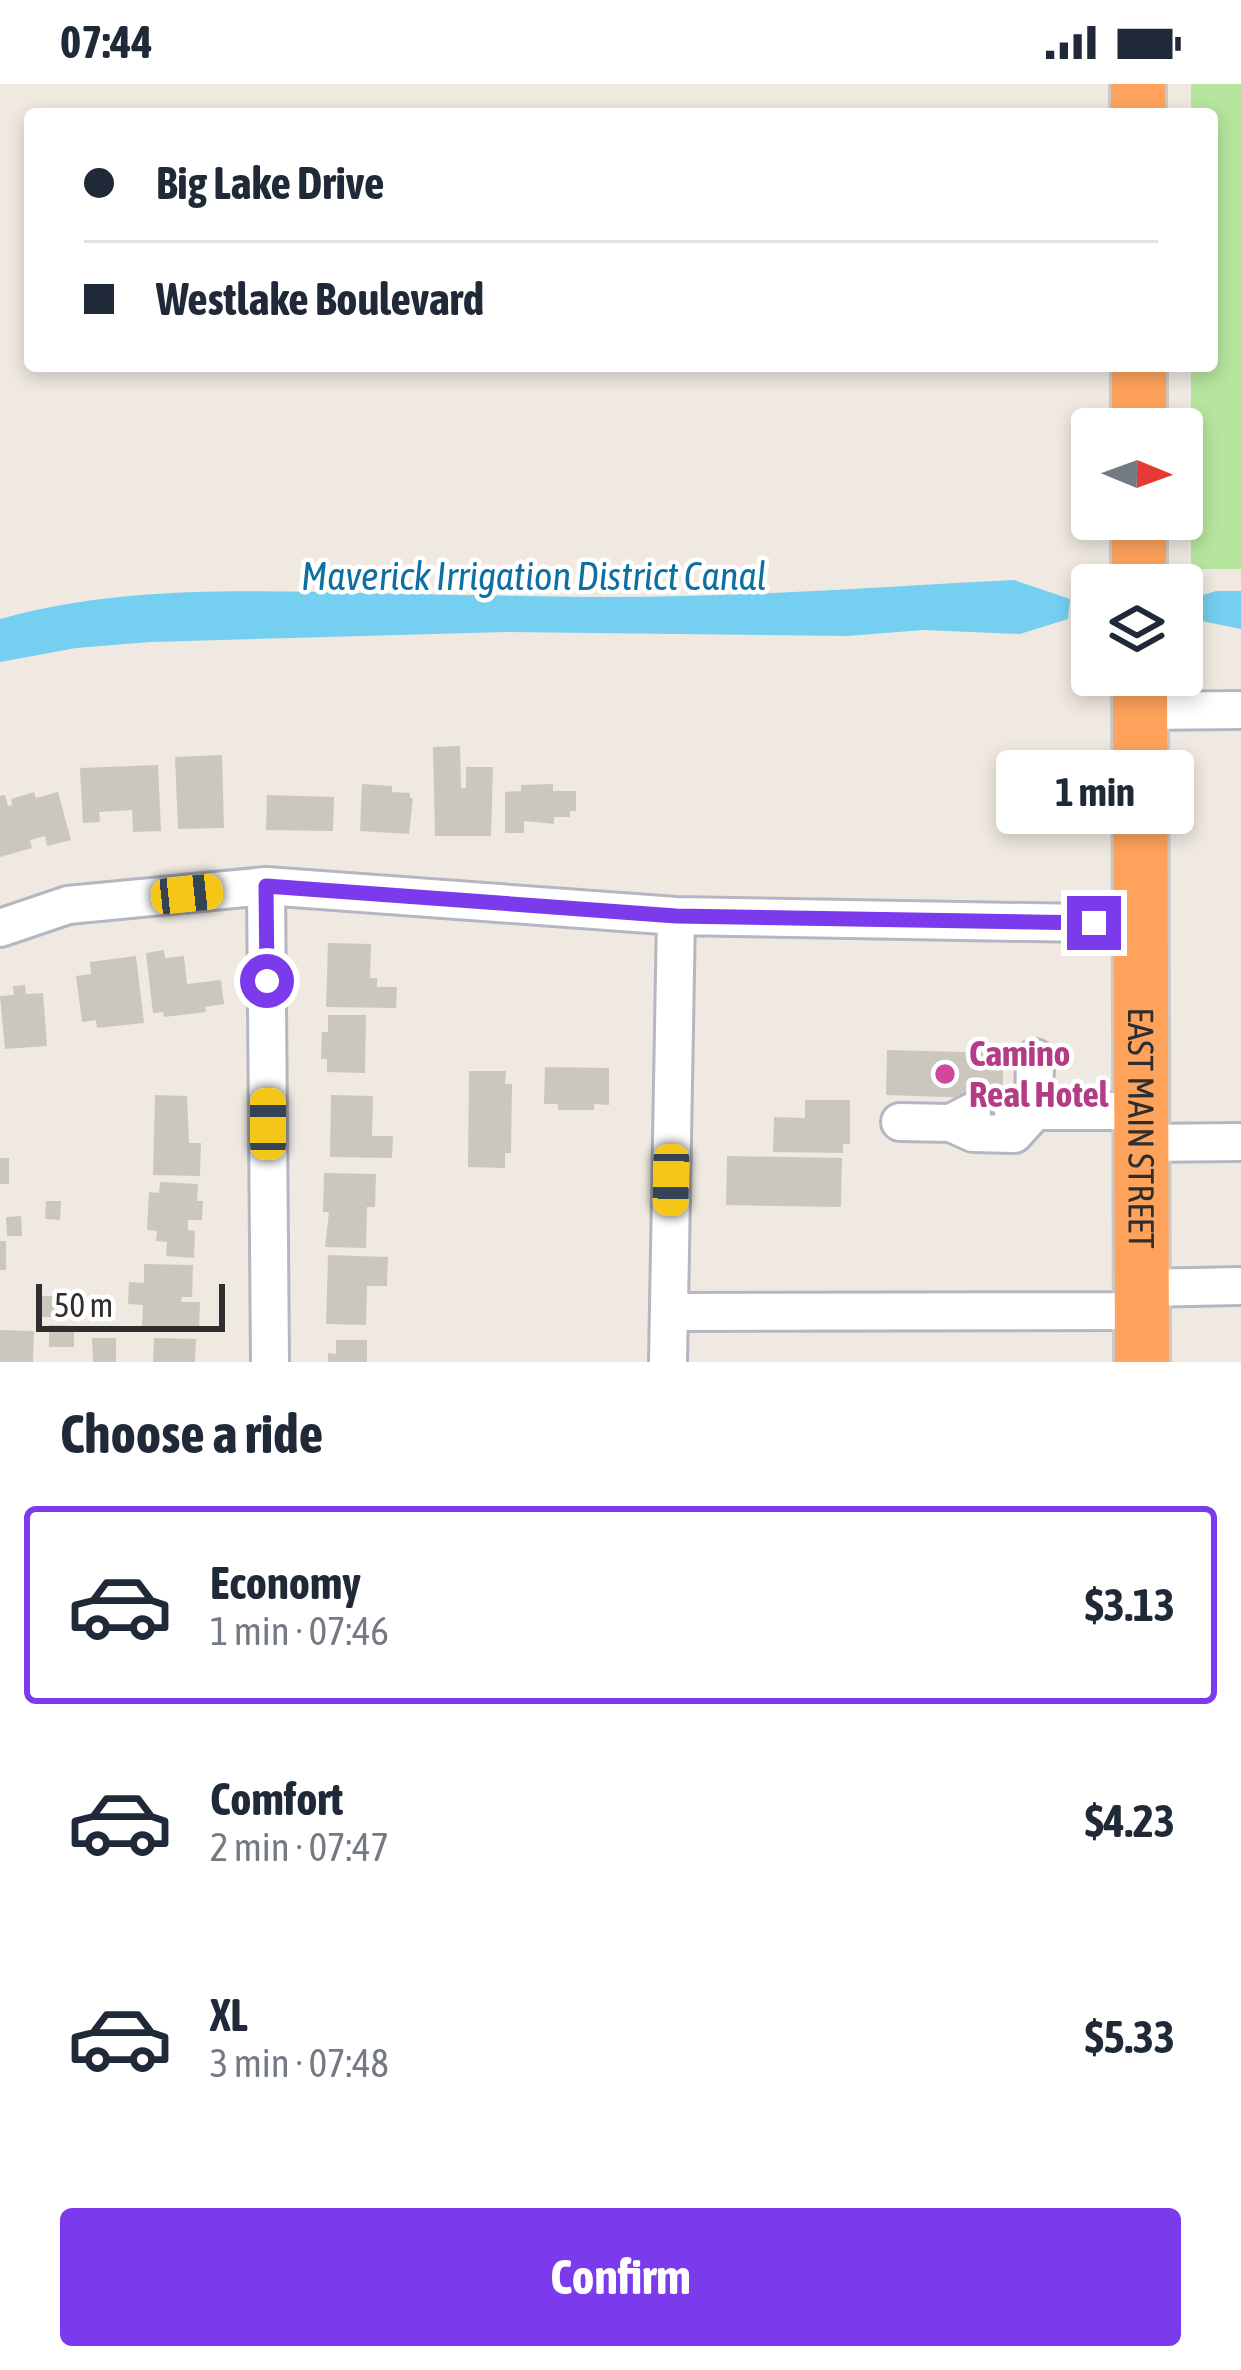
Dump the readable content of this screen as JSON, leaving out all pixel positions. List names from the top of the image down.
{
  "streets": {
    "highway": ["EAST MAIN STREET"]
  },
  "water": ["Maverick Irrigation District Canal"],
  "places": ["Camino Real Hotel"],
  "scale_bar": "50 m",
  "north": "right",
  "page": {
    "status": "07:44",
    "banner": ["Big Lake Drive", "Westlake Boulevard"],
    "bubble": "1 min",
    "scale": "50 m",
    "heading": "Choose a ride",
    "list": [
      {
        "name": "Economy",
        "note": "1 min · 07:46",
        "value": "$3.13"
      },
      {
        "name": "Comfort",
        "note": "2 min · 07:47",
        "value": "$4.23"
      },
      {
        "name": "XL",
        "note": "3 min · 07:48",
        "value": "$5.33"
      }
    ],
    "buttons": "Confirm"
  }
}
